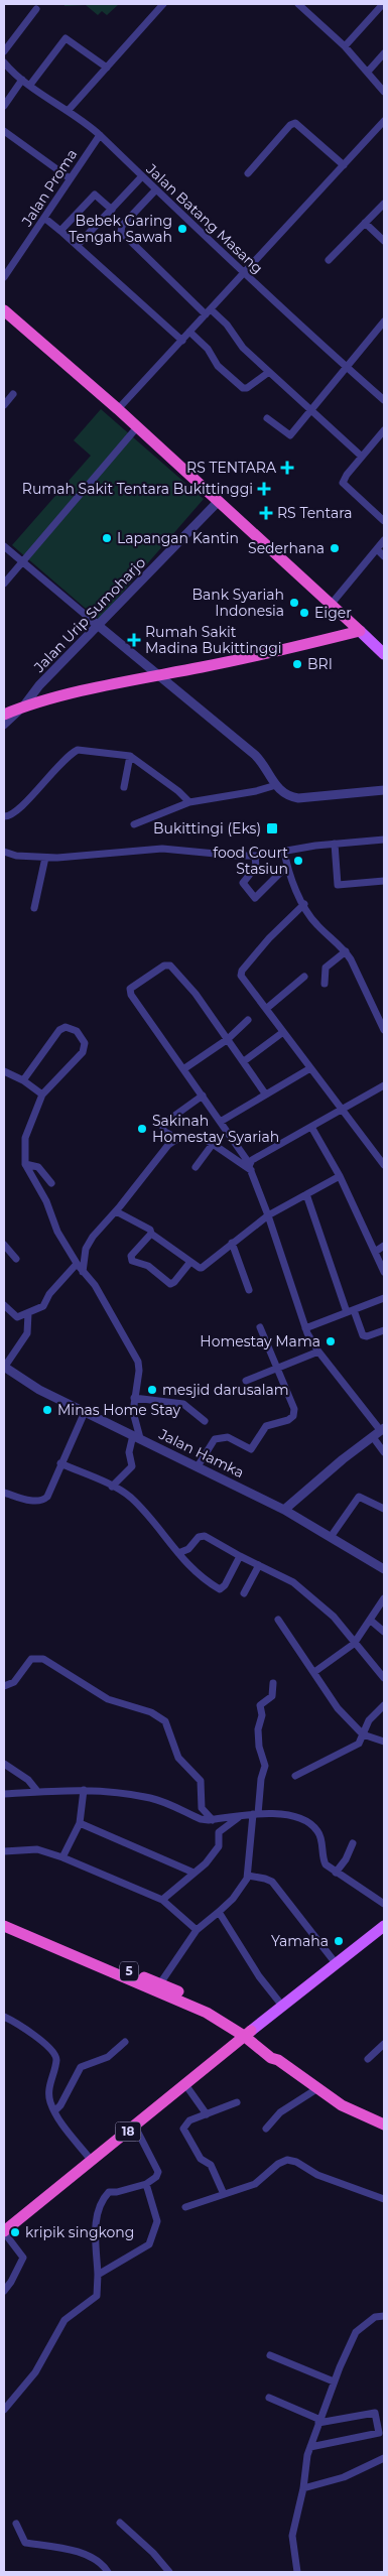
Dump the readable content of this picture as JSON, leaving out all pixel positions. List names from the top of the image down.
{
  "streets": {
    "highway": ["5", "18"],
    "street": [
      "Jalan Proma",
      "Jalan Batang Masang",
      "Jalan Urip Sumoharjo",
      "Jalan Hamka"
    ]
  },
  "crossings": [
    ["Jalan Proma", "Jalan Batang Masang"],
    ["5", "18"]
  ],
  "places": {
    "other": [
      "Bebek Garing Tengah Sawah",
      "Lapangan Kantin",
      "Sederhana",
      "Bank Syariah Indonesia",
      "Eiger",
      "BRI",
      "food Court Stasiun",
      "Sakinah Homestay Syariah",
      "Homestay Mama",
      "mesjid darusalam",
      "Minas Home Stay",
      "Yamaha",
      "kripik singkong"
    ],
    "health": [
      "RS TENTARA",
      "Rumah Sakit Tentara Bukittinggi",
      "RS Tentara",
      "Rumah Sakit Madina Bukittinggi"
    ],
    "transit": ["Bukittingi (Eks)"]
  }
}
